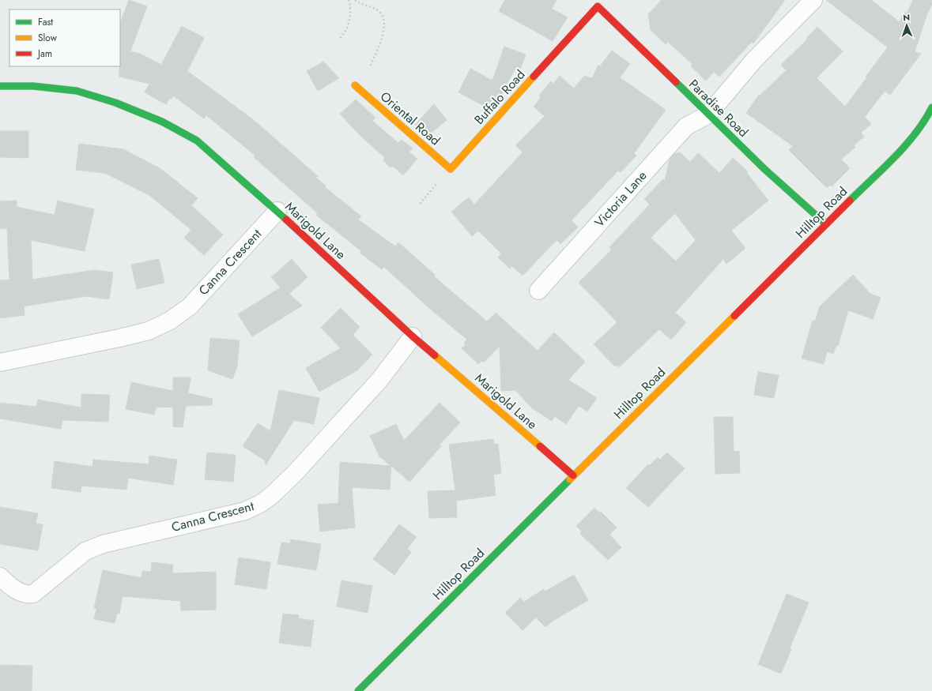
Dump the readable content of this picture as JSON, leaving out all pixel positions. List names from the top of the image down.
{
  "streets": {
    "street": [
      "Buffalo Road",
      "Paradise Road",
      "Oriental Road",
      "Victoria Lane",
      "Hilltop Road",
      "Marigold Lane",
      "Canna Crescent"
    ]
  },
  "crossings": [
    ["Buffalo Road", "Paradise Road"],
    ["Buffalo Road", "Oriental Road"],
    ["Paradise Road", "Victoria Lane"],
    ["Paradise Road", "Hilltop Road"],
    ["Hilltop Road", "Marigold Lane"],
    ["Marigold Lane", "Canna Crescent"]
  ],
  "legend": ["Fast", "Slow", "Jam"],
  "north": "top"
}
